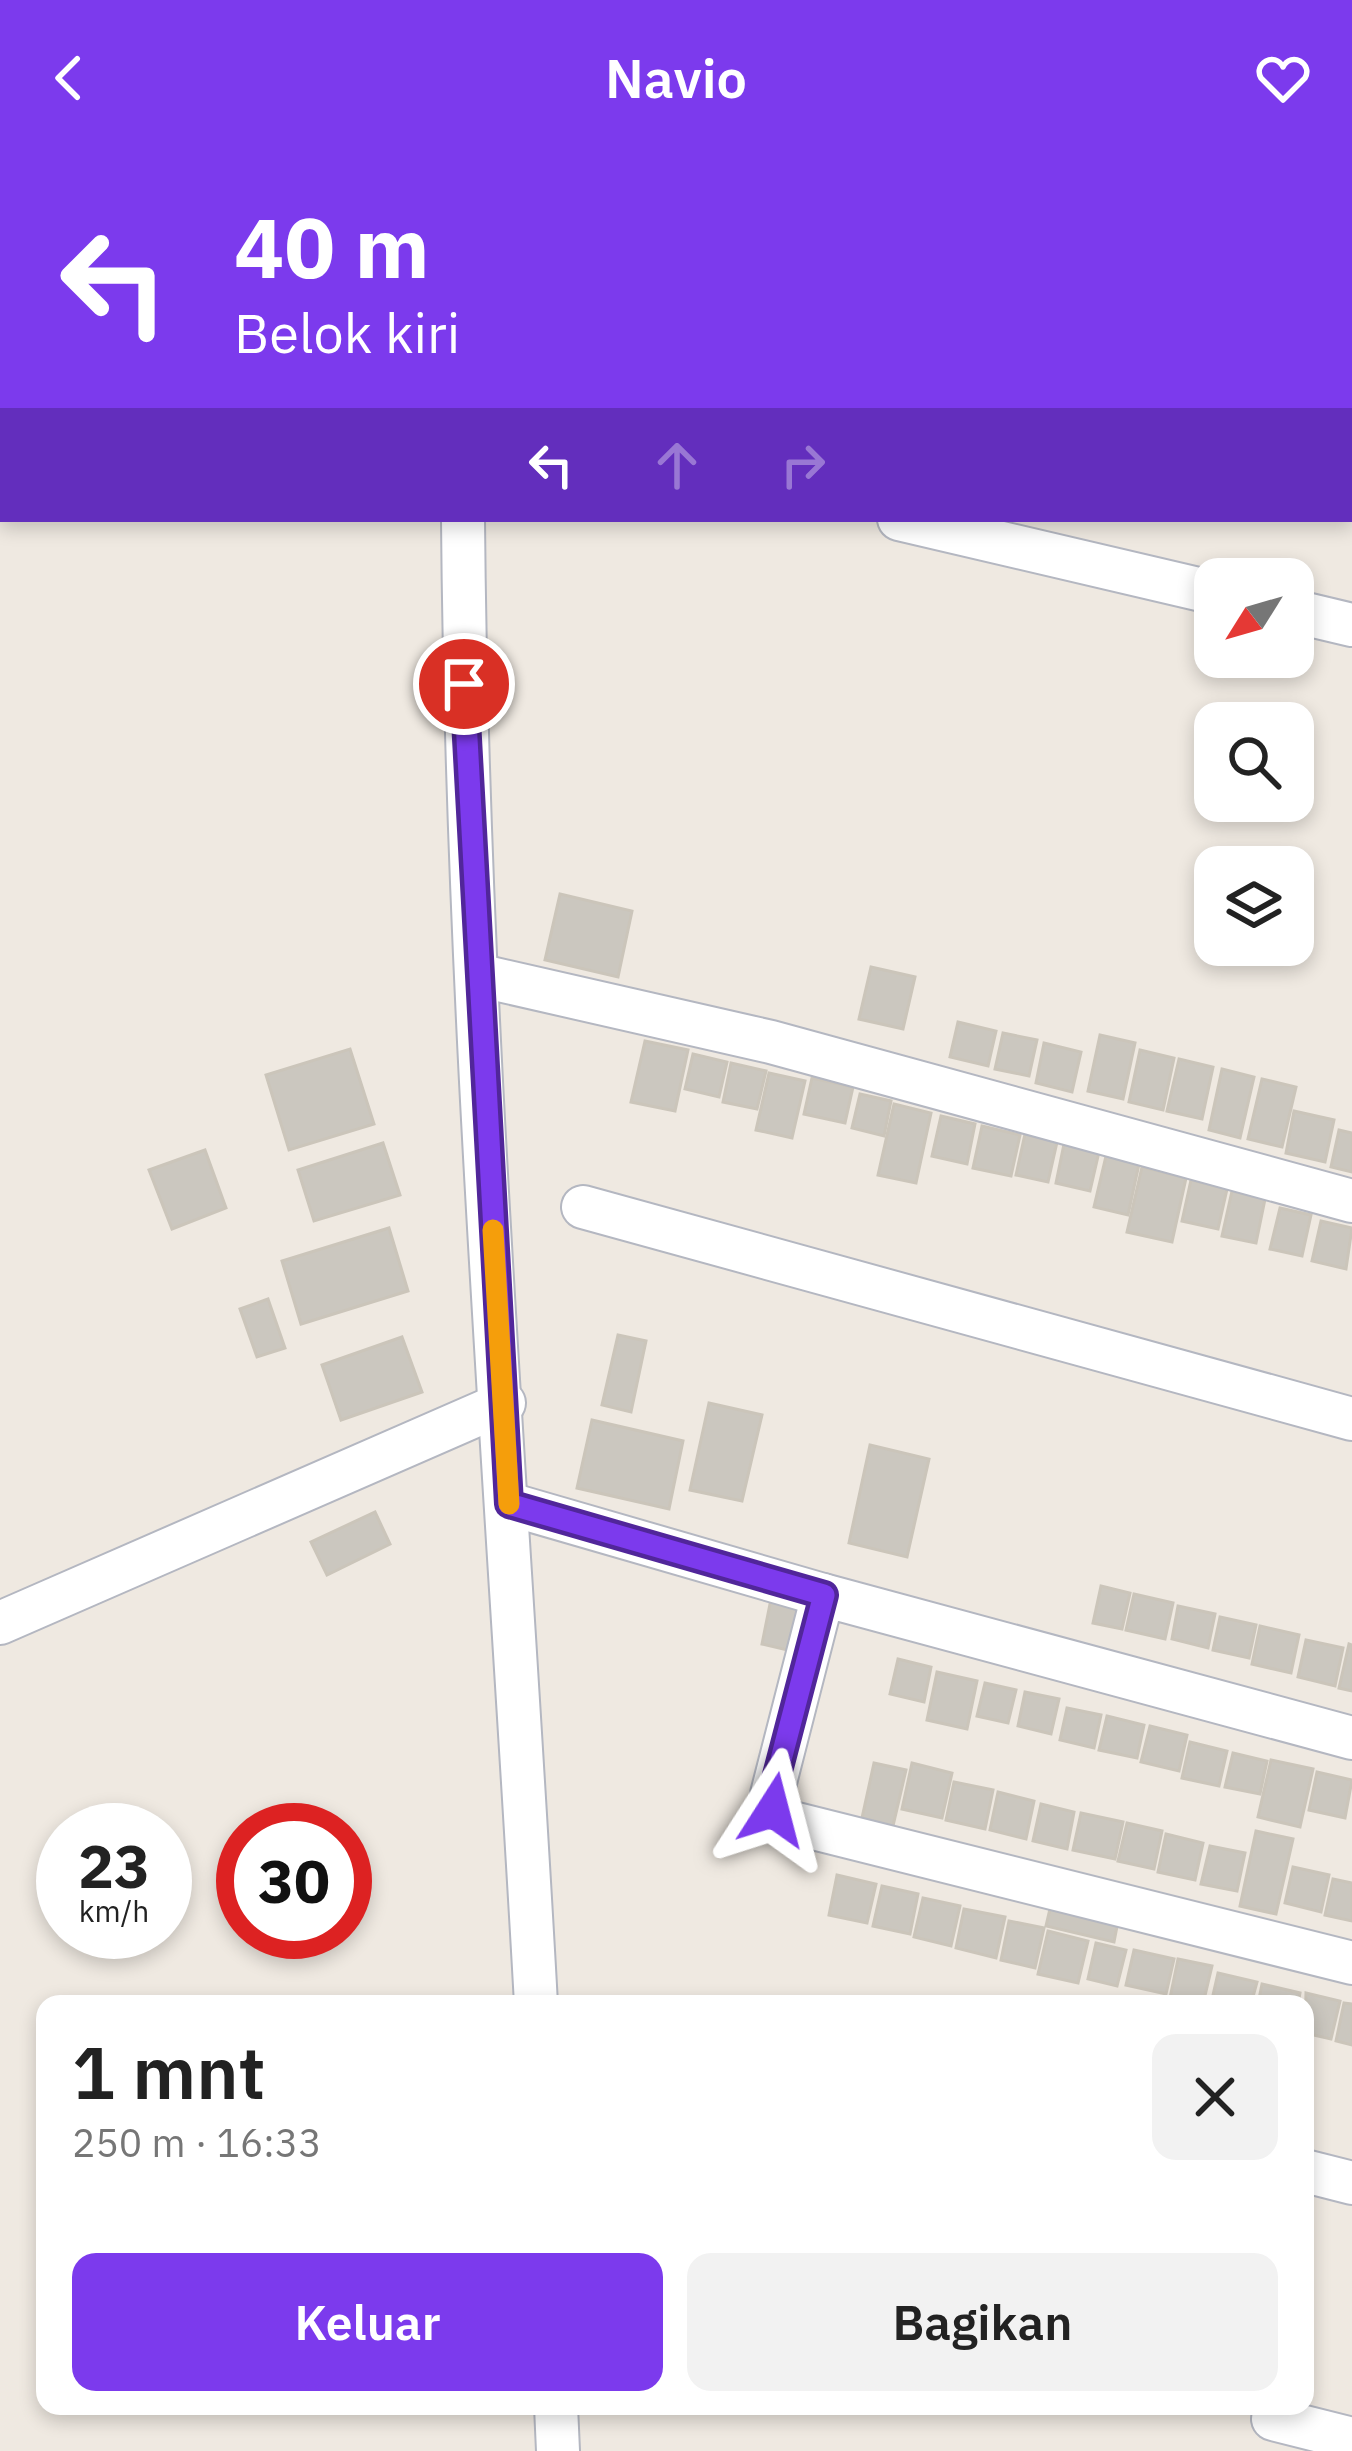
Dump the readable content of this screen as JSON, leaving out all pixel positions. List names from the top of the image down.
{
  "north": "bottom left",
  "page": {
    "header": "Navio",
    "turn": ["40 m", "Belok kiri"],
    "speed": "23 km/h",
    "limit": "30",
    "heading": ["1 mnt", "250 m · 16:33"],
    "buttons": ["Keluar", "Bagikan"]
  }
}
